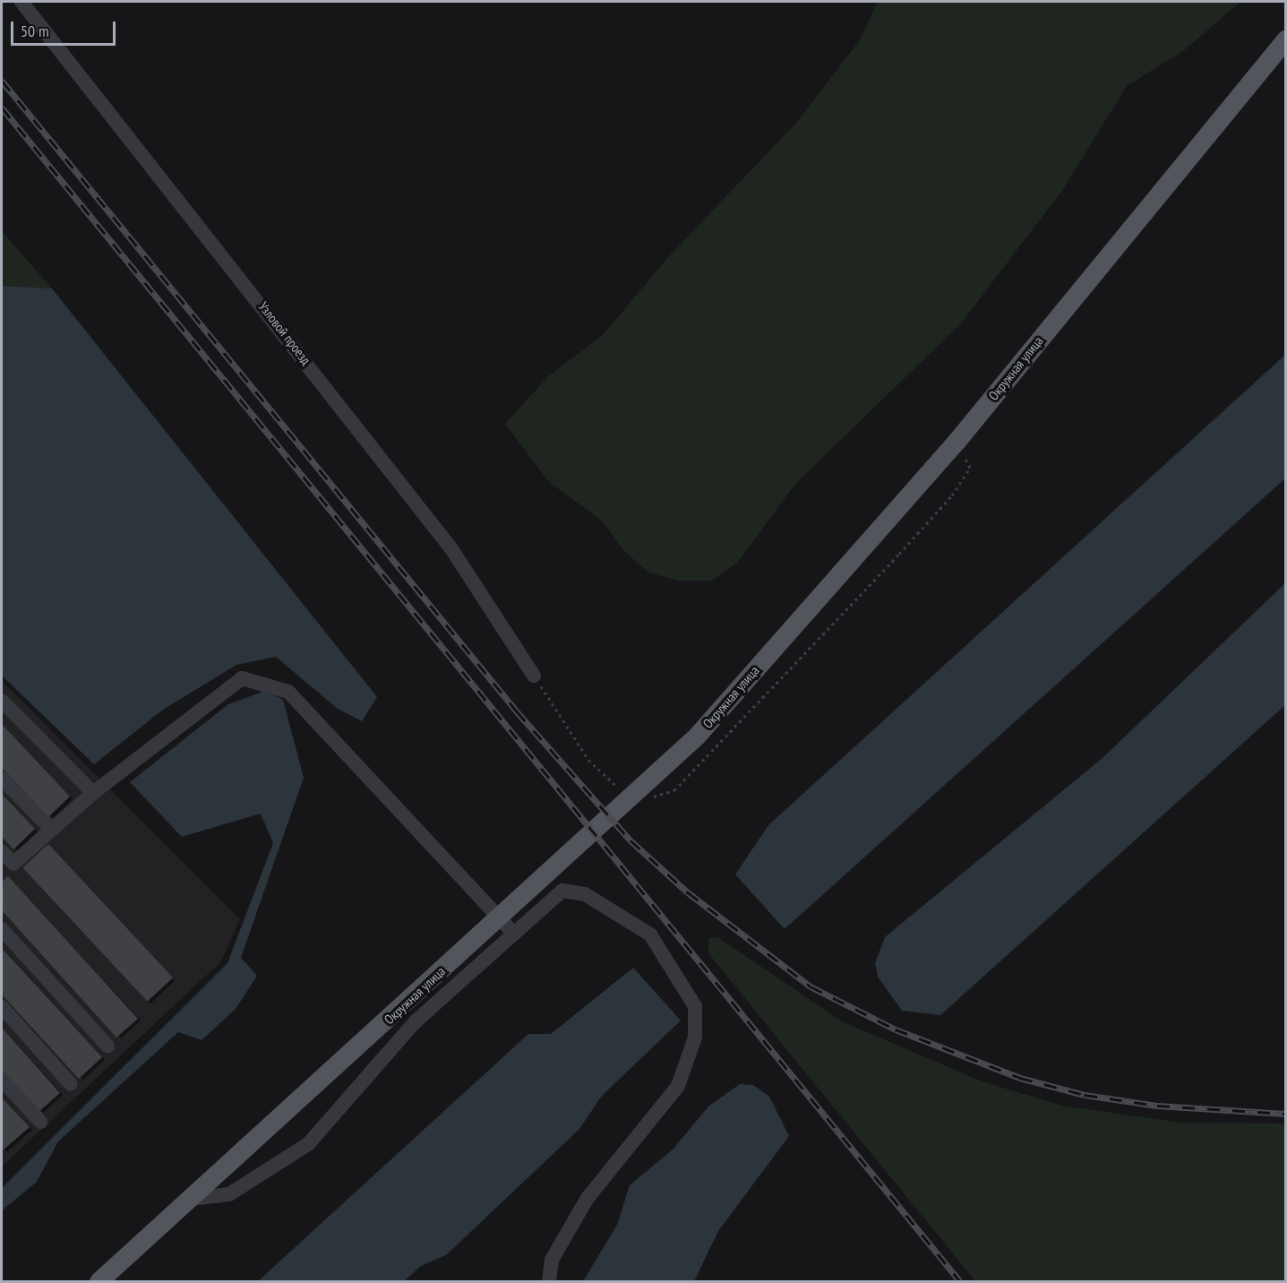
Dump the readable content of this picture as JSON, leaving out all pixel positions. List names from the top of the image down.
{
  "streets": {
    "main road": ["Окружная улица"],
    "street": ["Узловой проезд"]
  },
  "scale_bar": "50 m"
}
